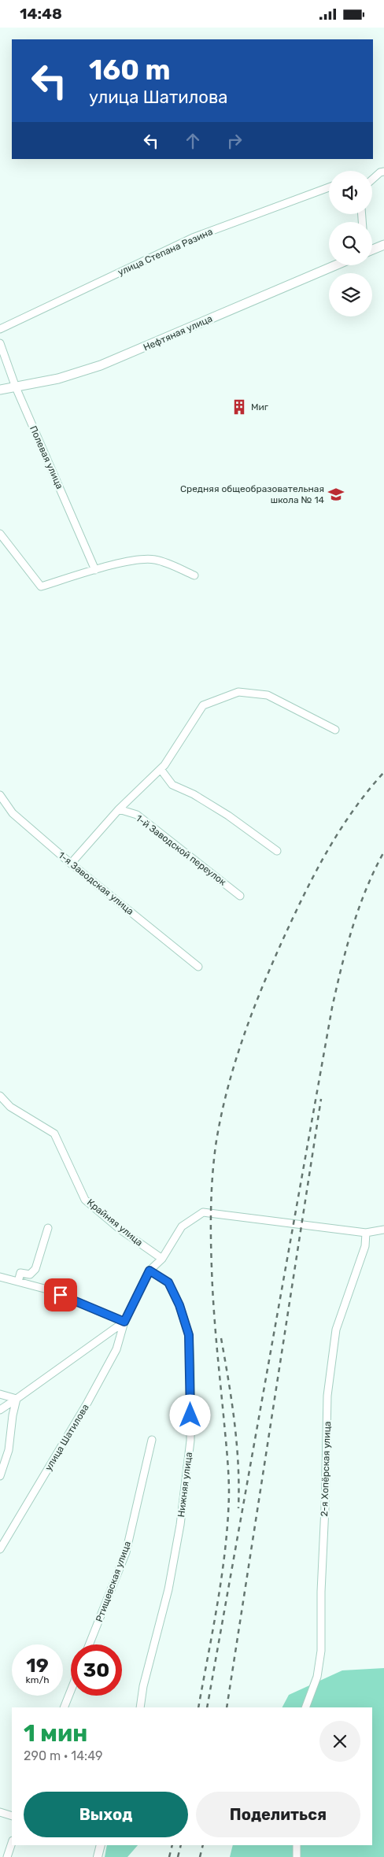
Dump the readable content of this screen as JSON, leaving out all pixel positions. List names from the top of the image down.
{
  "streets": {
    "main road": ["Нефтяная улица"],
    "street": [
      "улица Степана Разина",
      "Полевая улица",
      "1-й Заводской переулок",
      "1-я Заводская улица",
      "Крайняя улица",
      "улица Шатилова",
      "2-я Хопёрская улица",
      "Нижняя улица",
      "Ртищевская улица"
    ]
  },
  "crossings": [
    ["Нефтяная улица", "Полевая улица"],
    ["улица Шатилова", "Нижняя улица"]
  ],
  "places": {
    "building": ["Миг"],
    "school or university": ["Средняя общеобразовательная школа № 14"]
  },
  "page": {
    "status": "14:48",
    "turn": ["160 m", "улица Шатилова"],
    "speed": "19 km/h",
    "limit": "30",
    "heading": ["1 мин", "290 m · 14:49"],
    "buttons": ["Выход", "Поделиться"]
  }
}
